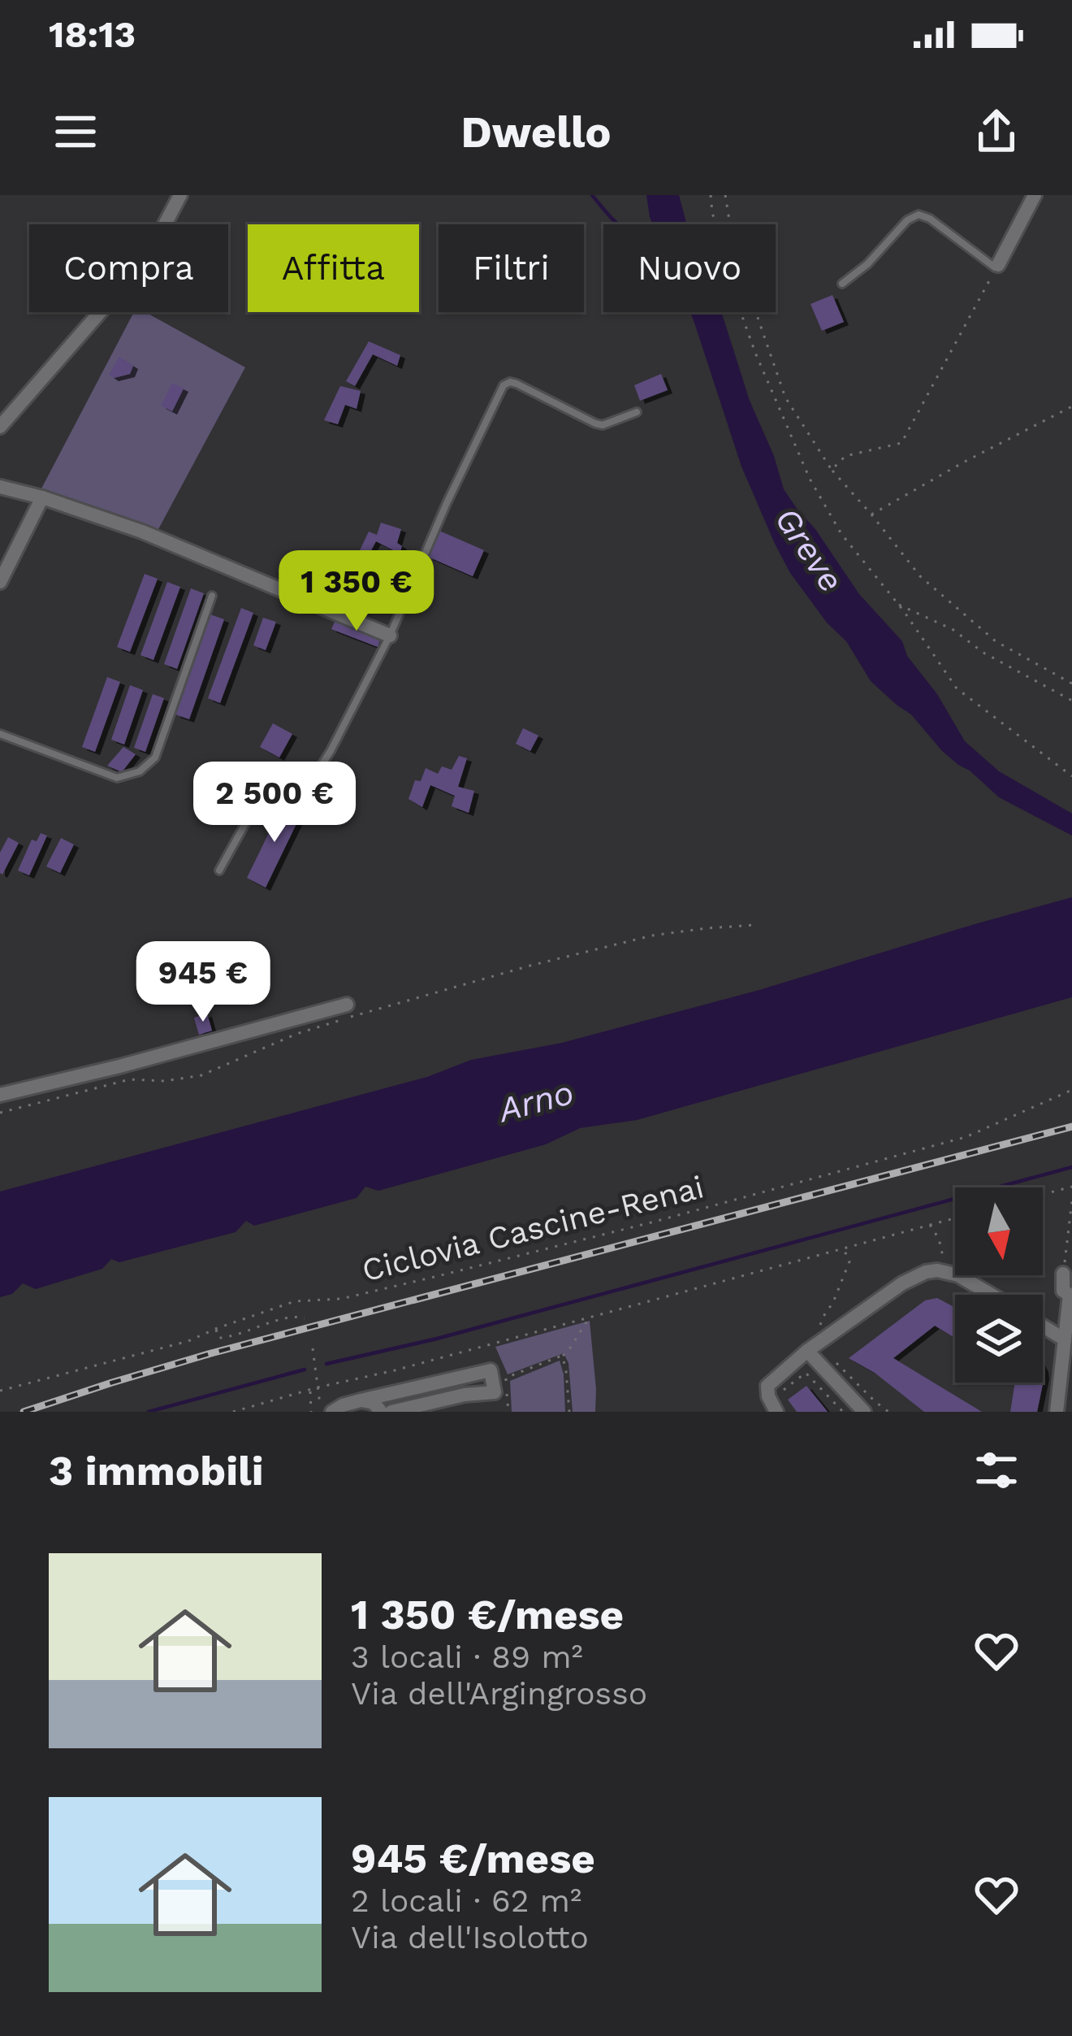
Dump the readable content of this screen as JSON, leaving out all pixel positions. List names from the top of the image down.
{
  "streets": {
    "path": ["Ciclovia Cascine-Renai"]
  },
  "water": ["Greve", "Arno"],
  "north": "bottom",
  "page": {
    "status": "18:13",
    "header": "Dwello",
    "chip": [
      "Compra",
      "Affitta",
      "Filtri",
      "Nuovo"
    ],
    "price": ["1 350 €", "2 500 €", "945 €"],
    "heading": "3 immobili",
    "list": [
      {
        "name": "1 350 €/mese",
        "note": "3 locali · 89 m² · Via dell'Argingrosso"
      },
      {
        "name": "945 €/mese",
        "note": "2 locali · 62 m² · Via dell'Isolotto"
      }
    ]
  }
}
